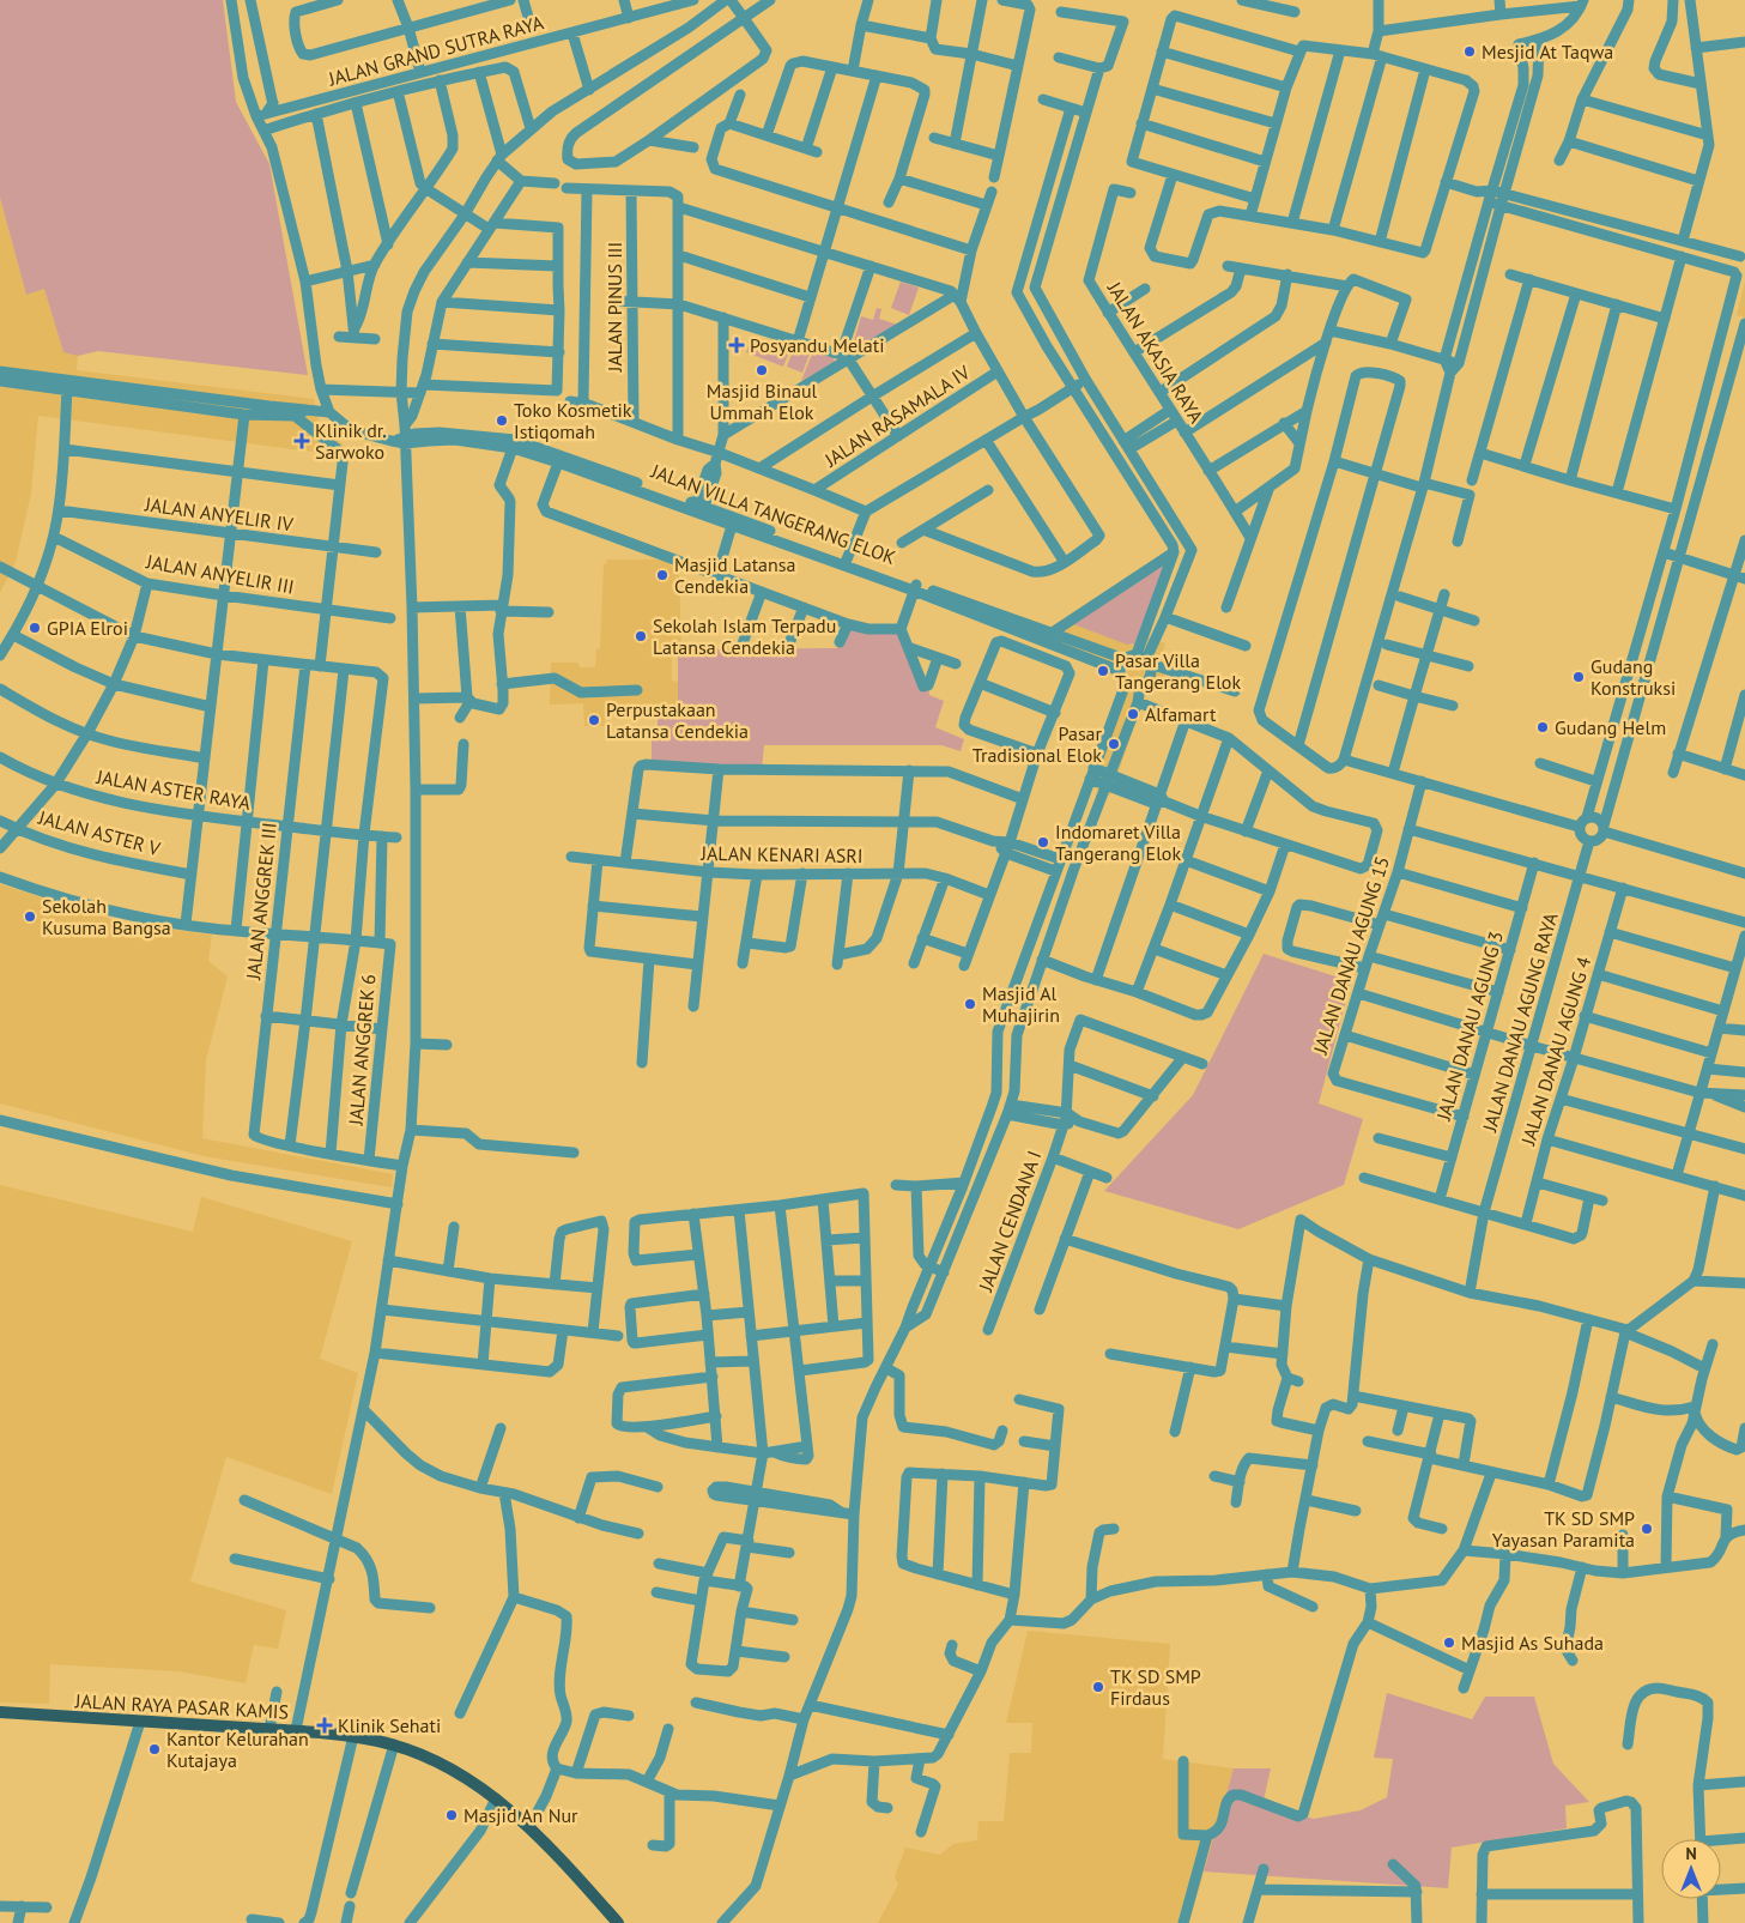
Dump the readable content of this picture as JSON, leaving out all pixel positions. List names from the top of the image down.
{
  "streets": {
    "main road": ["JALAN RAYA PASAR KAMIS"],
    "street": [
      "JALAN GRAND SUTRA RAYA",
      "JALAN PINUS III",
      "JALAN AKASIA RAYA",
      "JALAN RASAMALA IV",
      "JALAN ANYELIR IV",
      "JALAN VILLA TANGERANG ELOK",
      "JALAN ANYELIR III",
      "JALAN ASTER RAYA",
      "JALAN ASTER V",
      "JALAN KENARI ASRI",
      "JALAN ANGGREK III",
      "JALAN DANAU AGUNG 15",
      "JALAN DANAU AGUNG RAYA",
      "JALAN DANAU AGUNG 3",
      "JALAN ANGGREK 6",
      "JALAN DANAU AGUNG 4",
      "JALAN CENDANA I"
    ]
  },
  "crossings": [
    ["JALAN ASTER RAYA", "JALAN ANGGREK III"],
    ["JALAN ASTER RAYA", "JALAN ANGGREK 6"],
    ["JALAN DANAU AGUNG 15", "JALAN DANAU AGUNG 3"]
  ],
  "places": {
    "other": [
      "Mesjid At Taqwa",
      "Masjid Binaul Ummah Elok",
      "Toko Kosmetik Istiqomah",
      "Masjid Latansa Cendekia",
      "GPIA Elroi",
      "Sekolah Islam Terpadu Latansa Cendekia",
      "Pasar Villa Tangerang Elok",
      "Gudang Konstruksi",
      "Alfamart",
      "Perpustakaan Latansa Cendekia",
      "Gudang Helm",
      "Pasar Tradisional Elok",
      "Indomaret Villa Tangerang Elok",
      "Sekolah Kusuma Bangsa",
      "Masjid Al Muhajirin",
      "TK SD SMP Yayasan Paramita",
      "Masjid As Suhada",
      "TK SD SMP Firdaus",
      "Kantor Kelurahan Kutajaya",
      "Masjid An Nur"
    ],
    "health": ["Posyandu Melati", "Klinik dr. Sarwoko", "Klinik Sehati"]
  },
  "north": "top"
}
